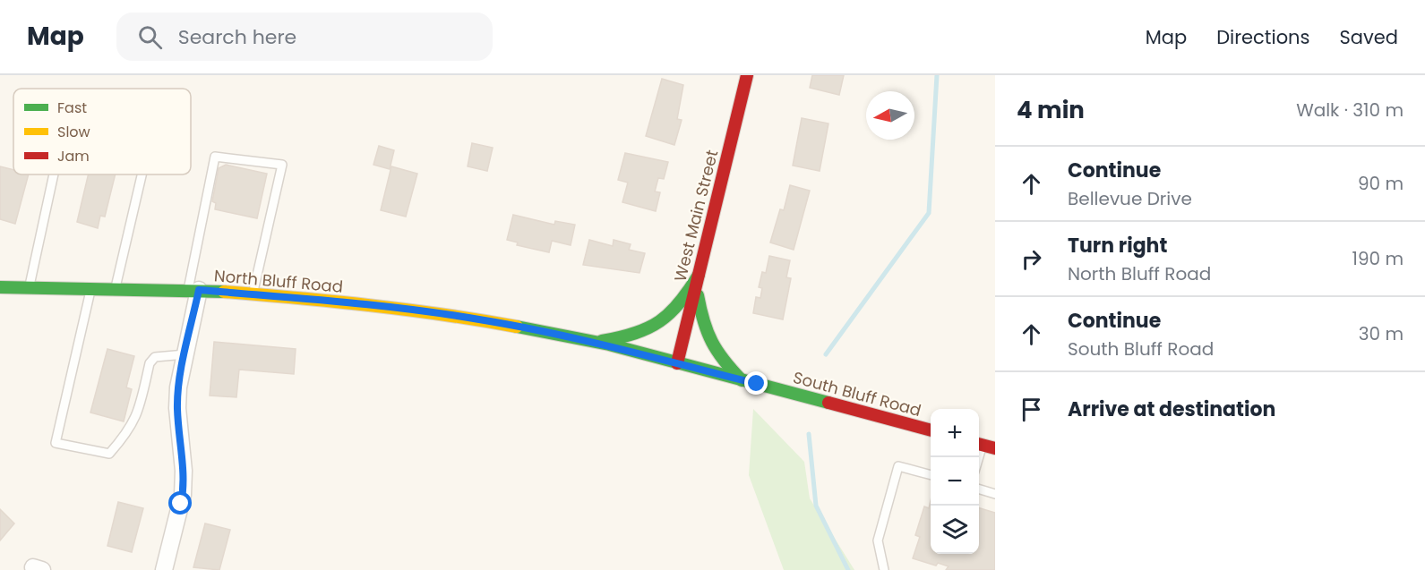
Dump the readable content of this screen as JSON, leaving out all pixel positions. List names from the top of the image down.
{
  "streets": {
    "main road": ["West Main Street", "North Bluff Road", "South Bluff Road"]
  },
  "crossings": [
    ["West Main Street", "North Bluff Road"],
    ["West Main Street", "South Bluff Road"],
    ["North Bluff Road", "South Bluff Road"]
  ],
  "legend": ["Fast", "Slow", "Jam"],
  "north": "left",
  "page": {
    "header": "Map",
    "search": "Search here",
    "nav": ["Map", "Directions", "Saved"],
    "heading": ["4 min", "Walk · 310 m"],
    "list": [
      ["Continue", "Bellevue Drive", "90 m"],
      ["Turn right", "North Bluff Road", "190 m"],
      ["Continue", "South Bluff Road", "30 m"],
      "Arrive at destination"
    ],
    "map_buttons": ["+", "−"]
  }
}
